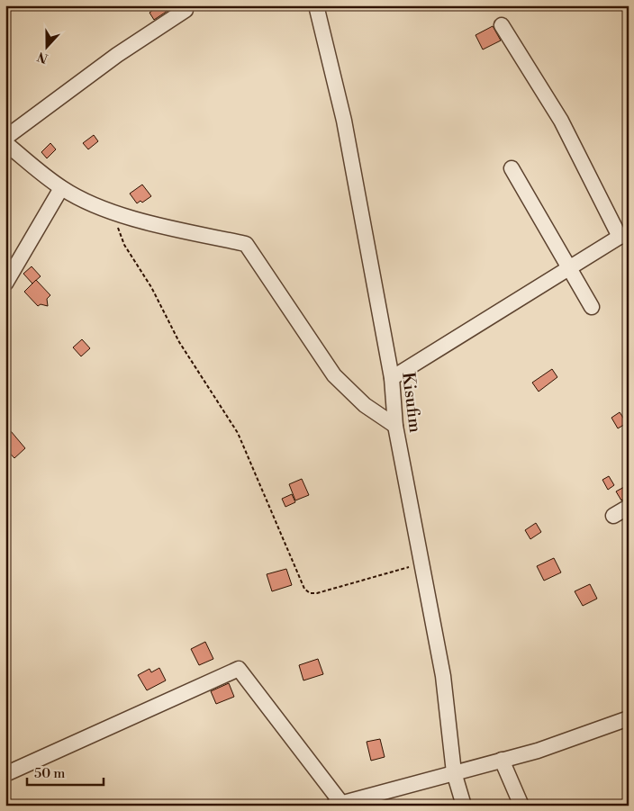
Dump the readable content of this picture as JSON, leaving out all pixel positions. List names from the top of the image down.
{
  "streets": {
    "street": ["Kisufim"]
  },
  "scale_bar": "50 m",
  "north": "bottom"
}
